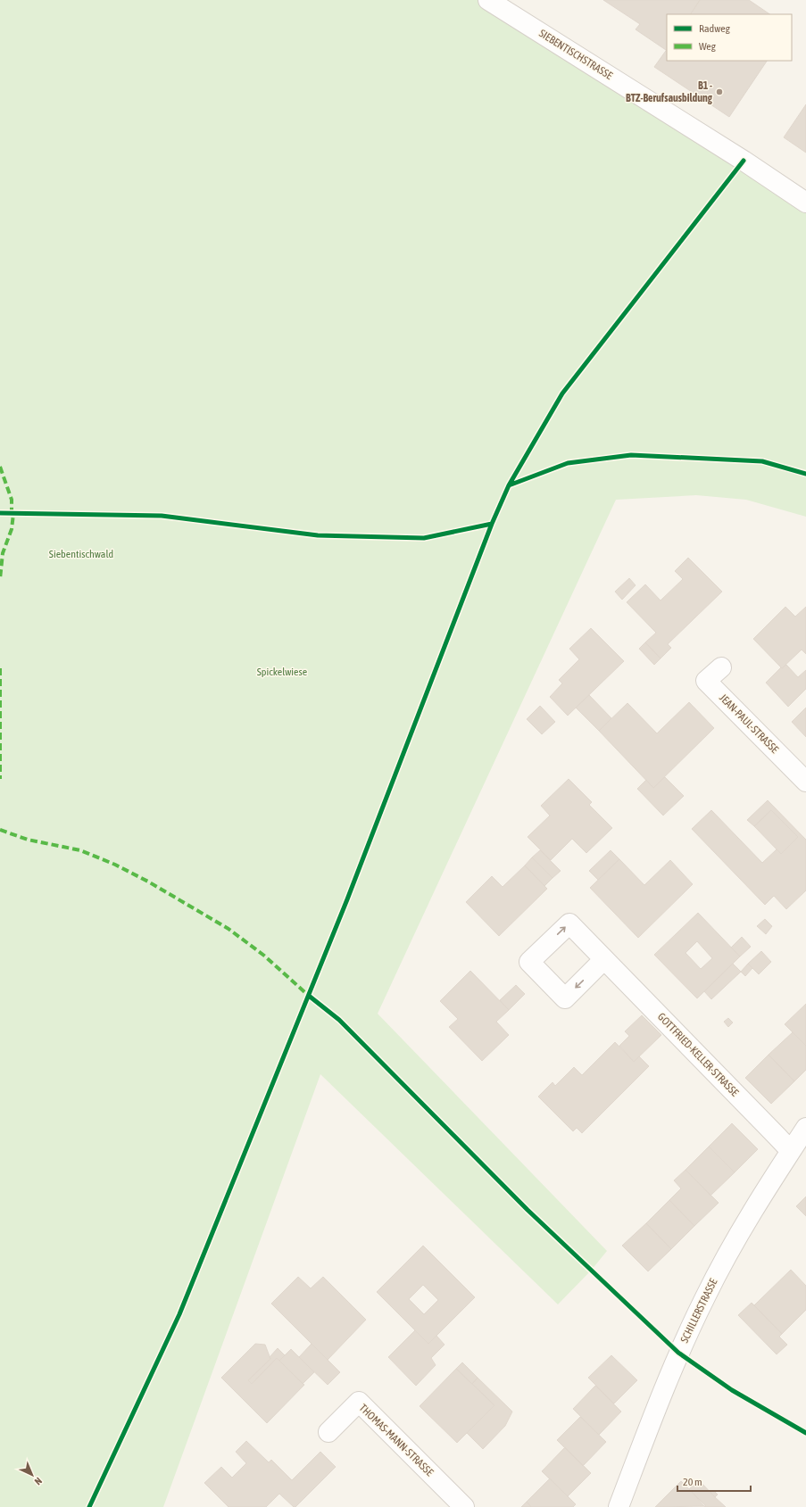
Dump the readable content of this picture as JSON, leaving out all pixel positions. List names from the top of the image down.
{
  "streets": {
    "street": [
      "SIEBENTISCHSTRASSE",
      "JEAN-PAUL-STRASSE",
      "GOTTFRIED-KELLER-STRASSE",
      "SCHILLERSTRASSE",
      "THOMAS-MANN-STRASSE"
    ]
  },
  "crossings": [
    ["GOTTFRIED-KELLER-STRASSE", "SCHILLERSTRASSE"]
  ],
  "parks": ["Siebentischwald", "Spickelwiese"],
  "places": ["B1 - BTZ-Berufsausbildung"],
  "legend": ["Radweg", "Weg"],
  "scale_bar": "20 m",
  "north": "bottom right"
}
